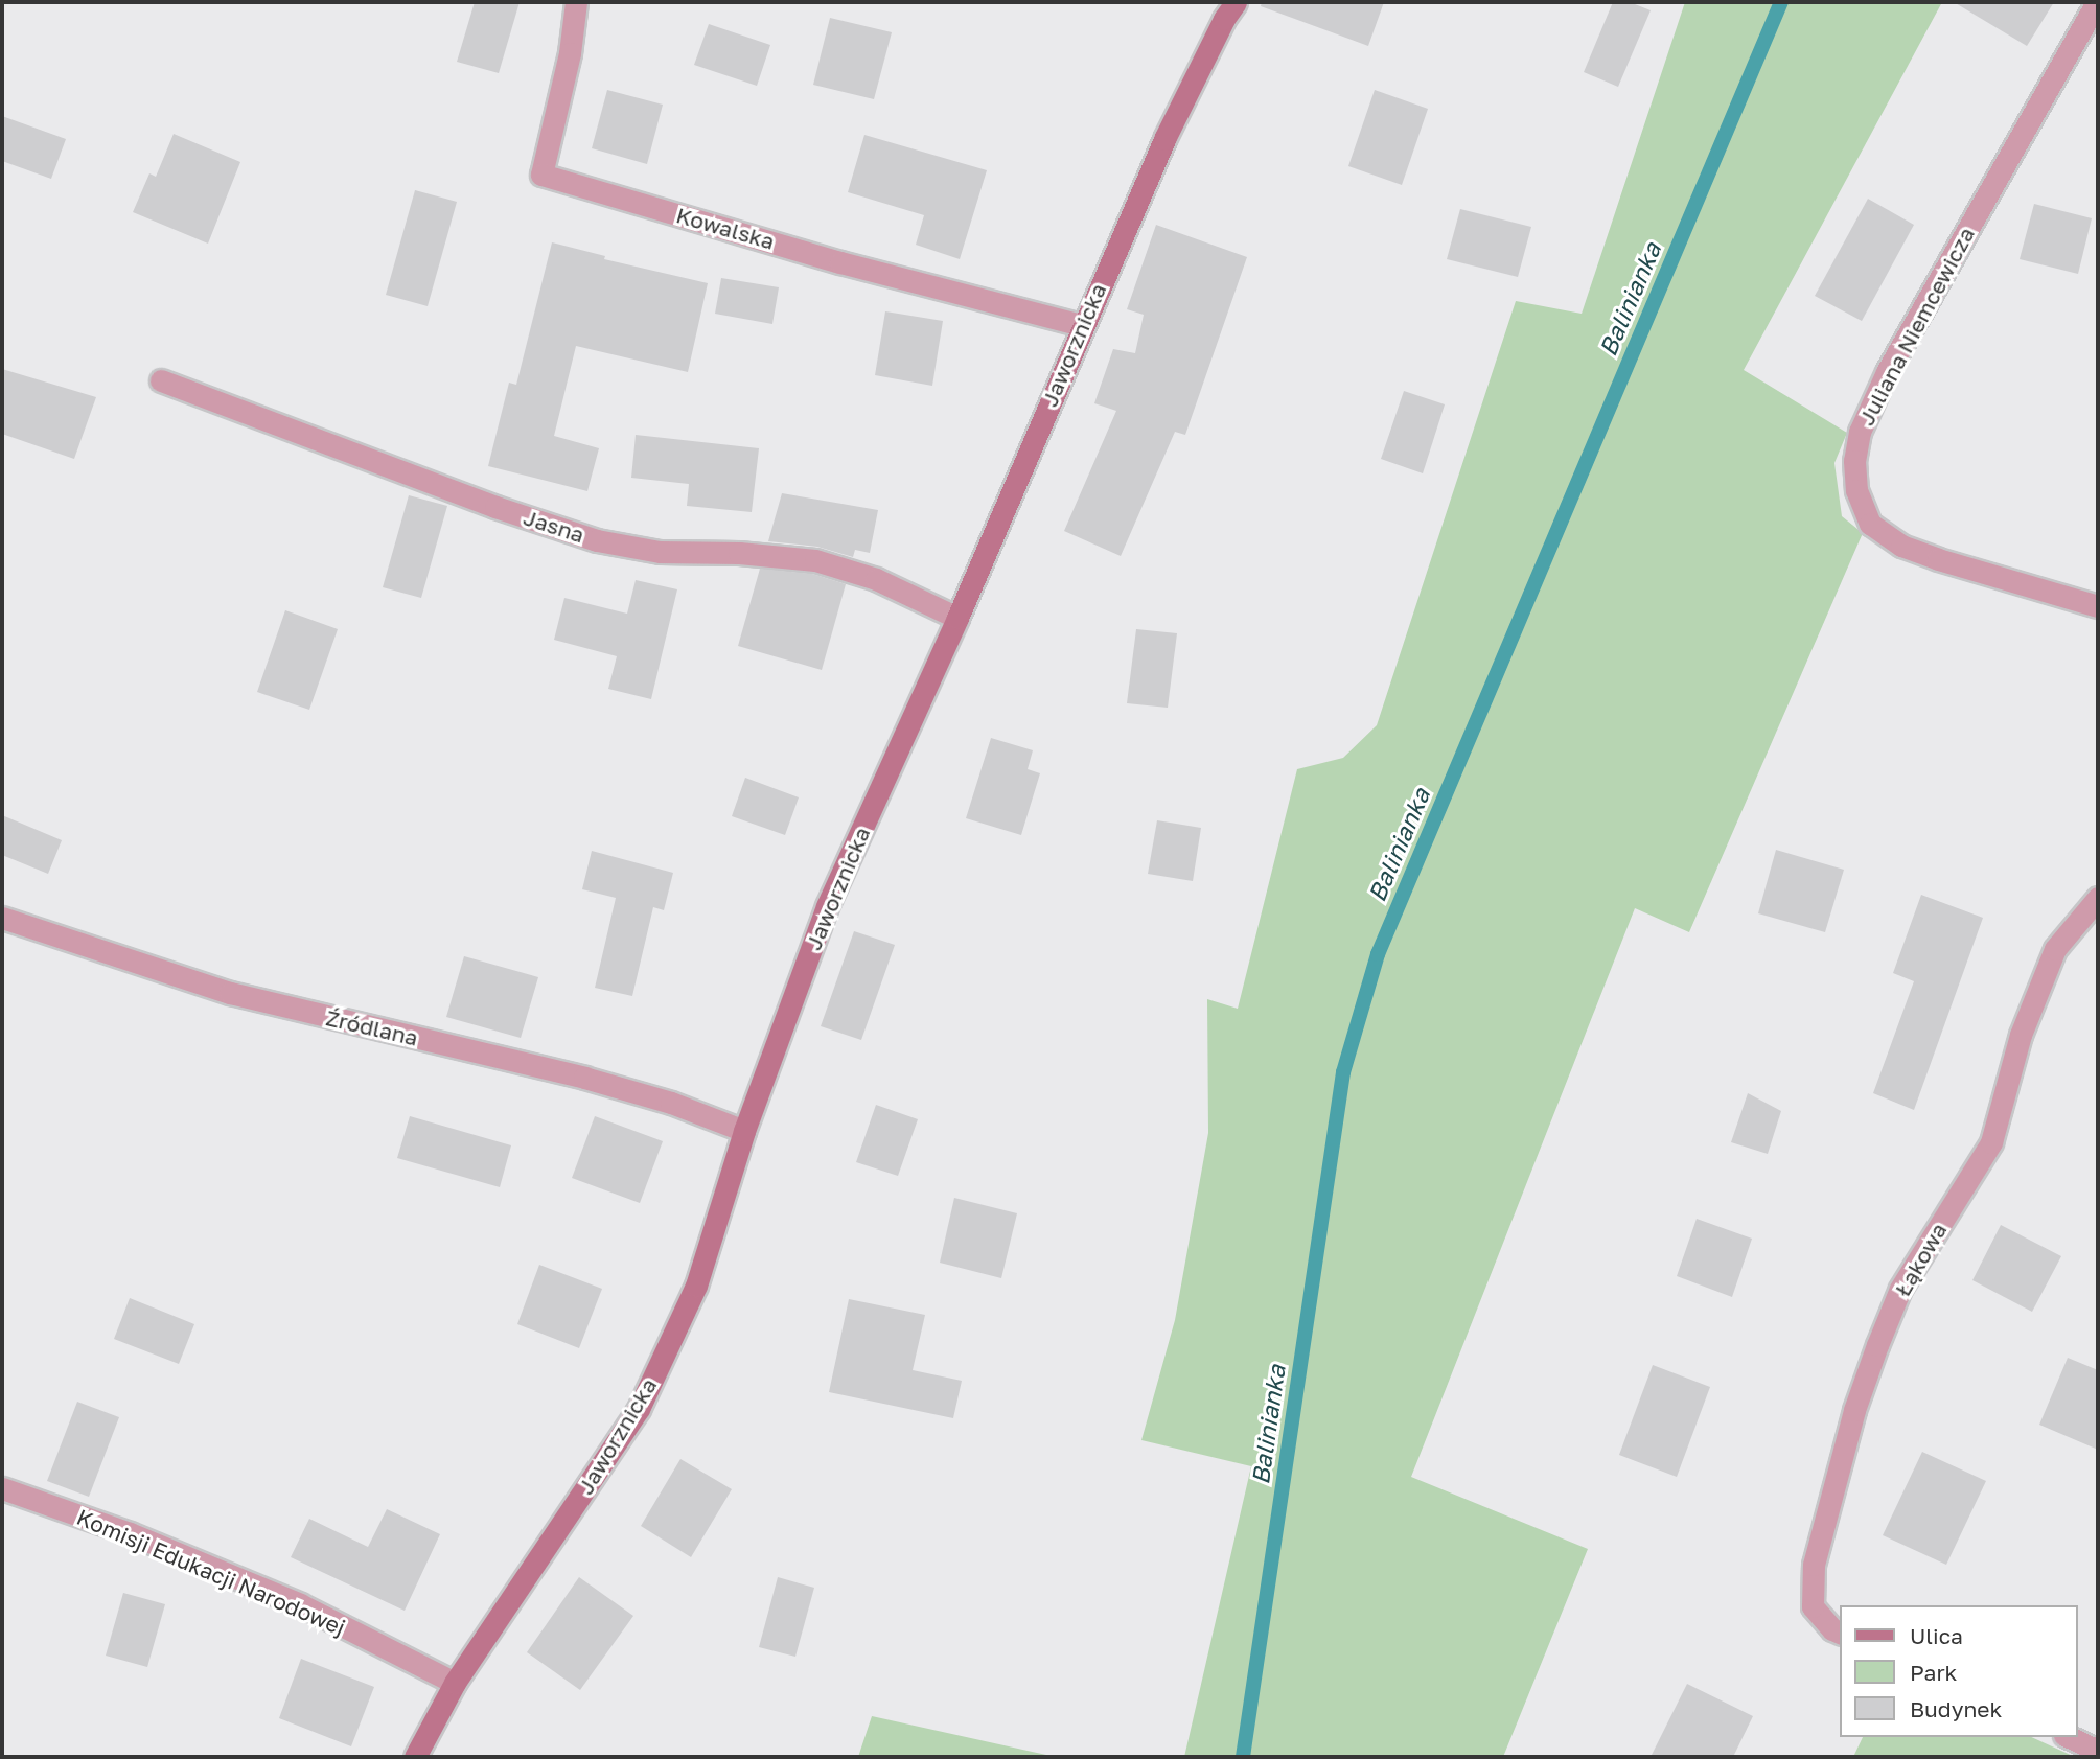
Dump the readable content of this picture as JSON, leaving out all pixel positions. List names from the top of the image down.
{
  "streets": {
    "street": [
      "Kowalska",
      "Juliana Niemcewicza",
      "Jaworznicka",
      "Jasna",
      "Źródlana",
      "Łąkowa",
      "Komisji Edukacji Narodowej"
    ]
  },
  "crossings": [
    ["Kowalska", "Jaworznicka"],
    ["Jaworznicka", "Jasna"],
    ["Jaworznicka", "Źródlana"],
    ["Jaworznicka", "Komisji Edukacji Narodowej"]
  ],
  "water": ["Balinianka"],
  "legend": ["Ulica", "Park", "Budynek"]
}
